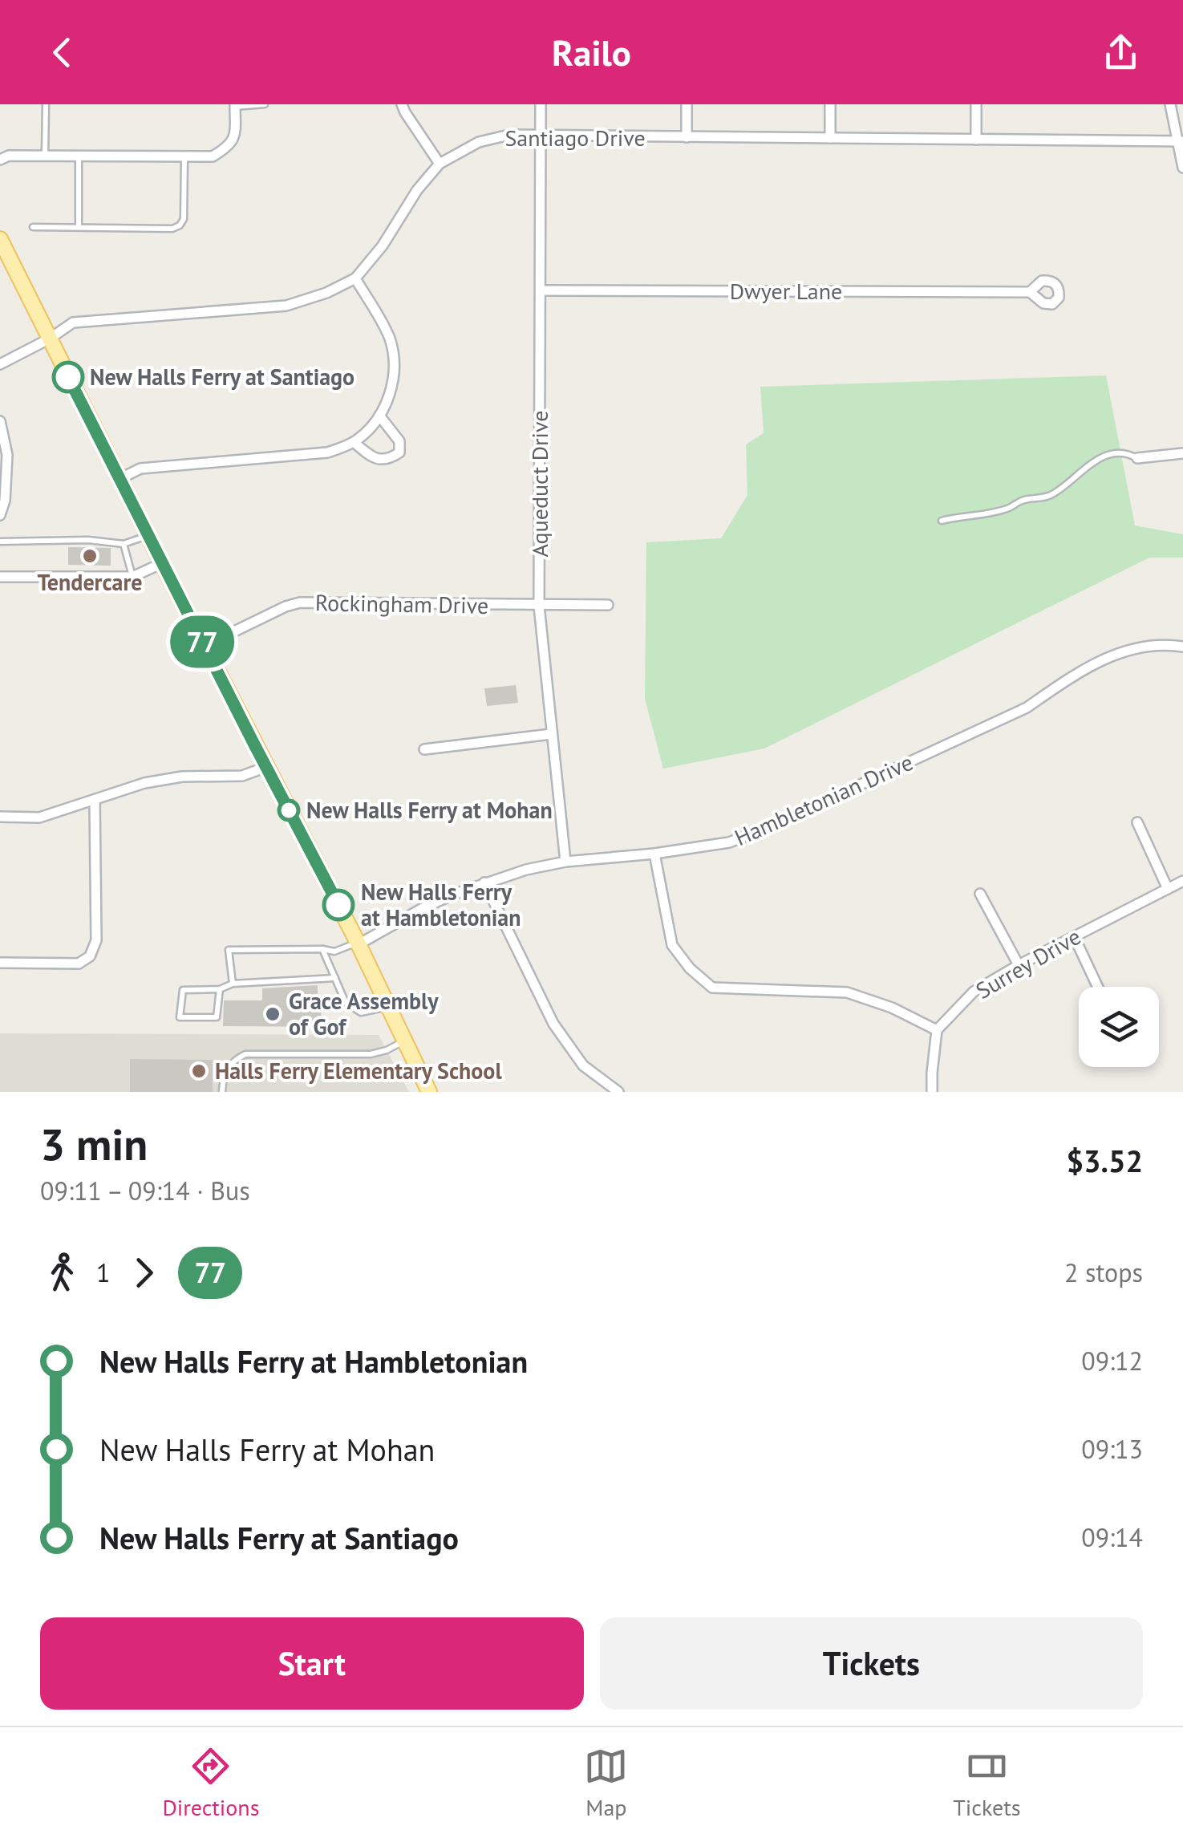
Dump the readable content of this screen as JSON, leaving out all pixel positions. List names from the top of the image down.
{
  "streets": {
    "street": [
      "Santiago Drive",
      "Dwyer Lane",
      "Aqueduct Drive",
      "Rockingham Drive",
      "Hambletonian Drive",
      "Surrey Drive"
    ]
  },
  "crossings": [
    ["Santiago Drive", "Aqueduct Drive"],
    ["Dwyer Lane", "Aqueduct Drive"],
    ["Aqueduct Drive", "Rockingham Drive"],
    ["Aqueduct Drive", "Hambletonian Drive"]
  ],
  "places": [
    "New Halls Ferry at Santiago",
    "Tendercare",
    "New Halls Ferry at Mohan",
    "New Halls Ferry at Hambletonian",
    "Grace Assembly of Gof",
    "Halls Ferry Elementary School"
  ],
  "lines": ["bus line 77"],
  "page": {
    "header": "Railo",
    "on_map": "77",
    "heading": ["3 min", "09:11 – 09:14 · Bus", "$3.52"],
    "legs": ["1", "77", "2 stops"],
    "list": [
      {
        "name": "New Halls Ferry at Hambletonian",
        "value": "09:12"
      },
      {
        "name": "New Halls Ferry at Mohan",
        "value": "09:13"
      },
      {
        "name": "New Halls Ferry at Santiago",
        "value": "09:14"
      }
    ],
    "buttons": ["Start", "Tickets"],
    "tabs": ["Directions", "Map", "Tickets"]
  }
}
